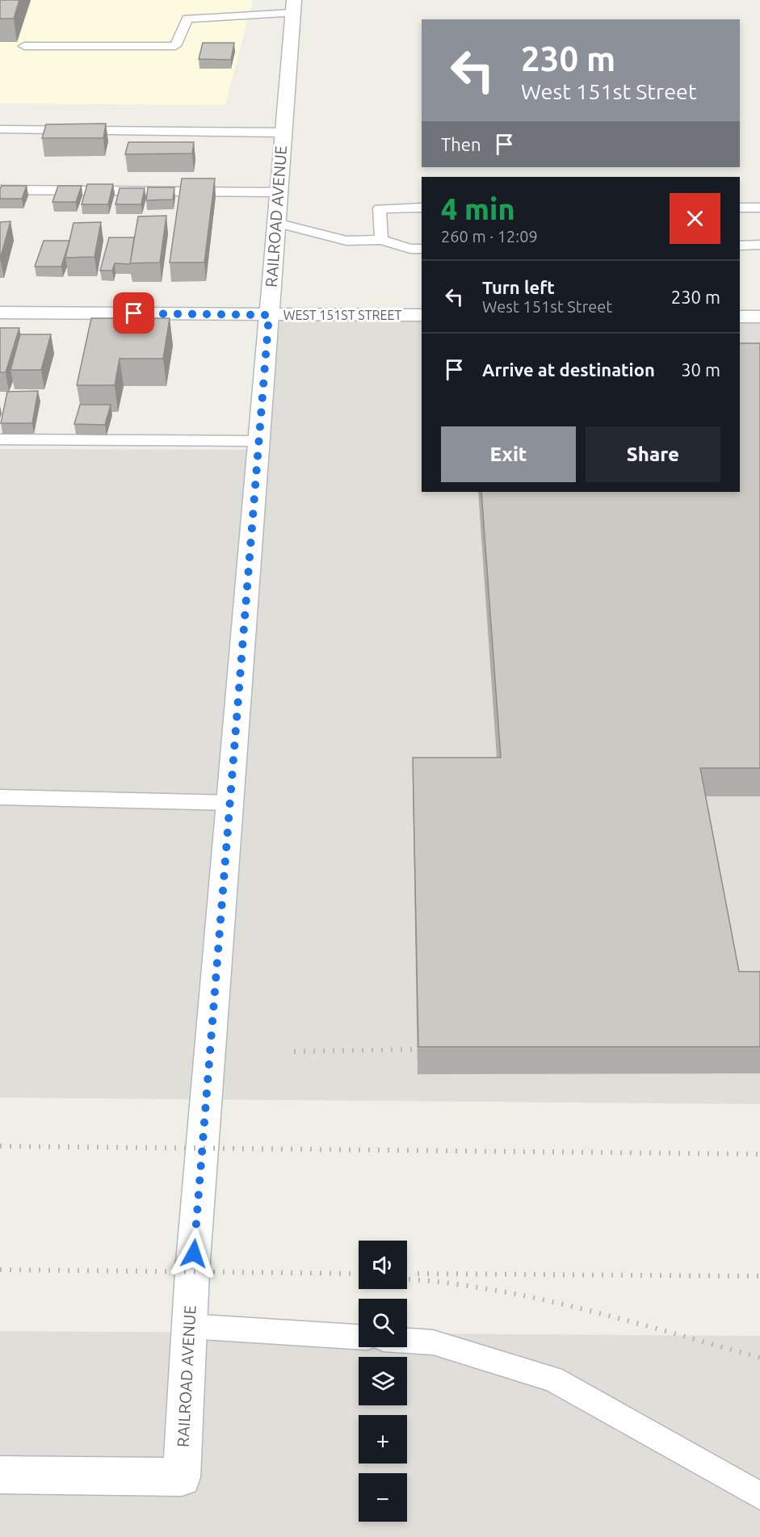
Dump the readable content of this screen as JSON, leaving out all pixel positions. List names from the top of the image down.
{
  "streets": {
    "street": ["RAILROAD AVENUE", "WEST 151ST STREET"]
  },
  "crossings": [
    ["RAILROAD AVENUE", "WEST 151ST STREET"]
  ],
  "page": {
    "turn": ["230 m", "West 151st Street"],
    "then": "Then",
    "heading": ["4 min", "260 m · 12:09"],
    "list": [
      {
        "name": "Turn left",
        "note": "West 151st Street",
        "value": "230 m"
      },
      {
        "name": "Arrive at destination",
        "value": "30 m"
      }
    ],
    "buttons": ["Exit", "Share"],
    "map_buttons": ["+", "−"]
  }
}
